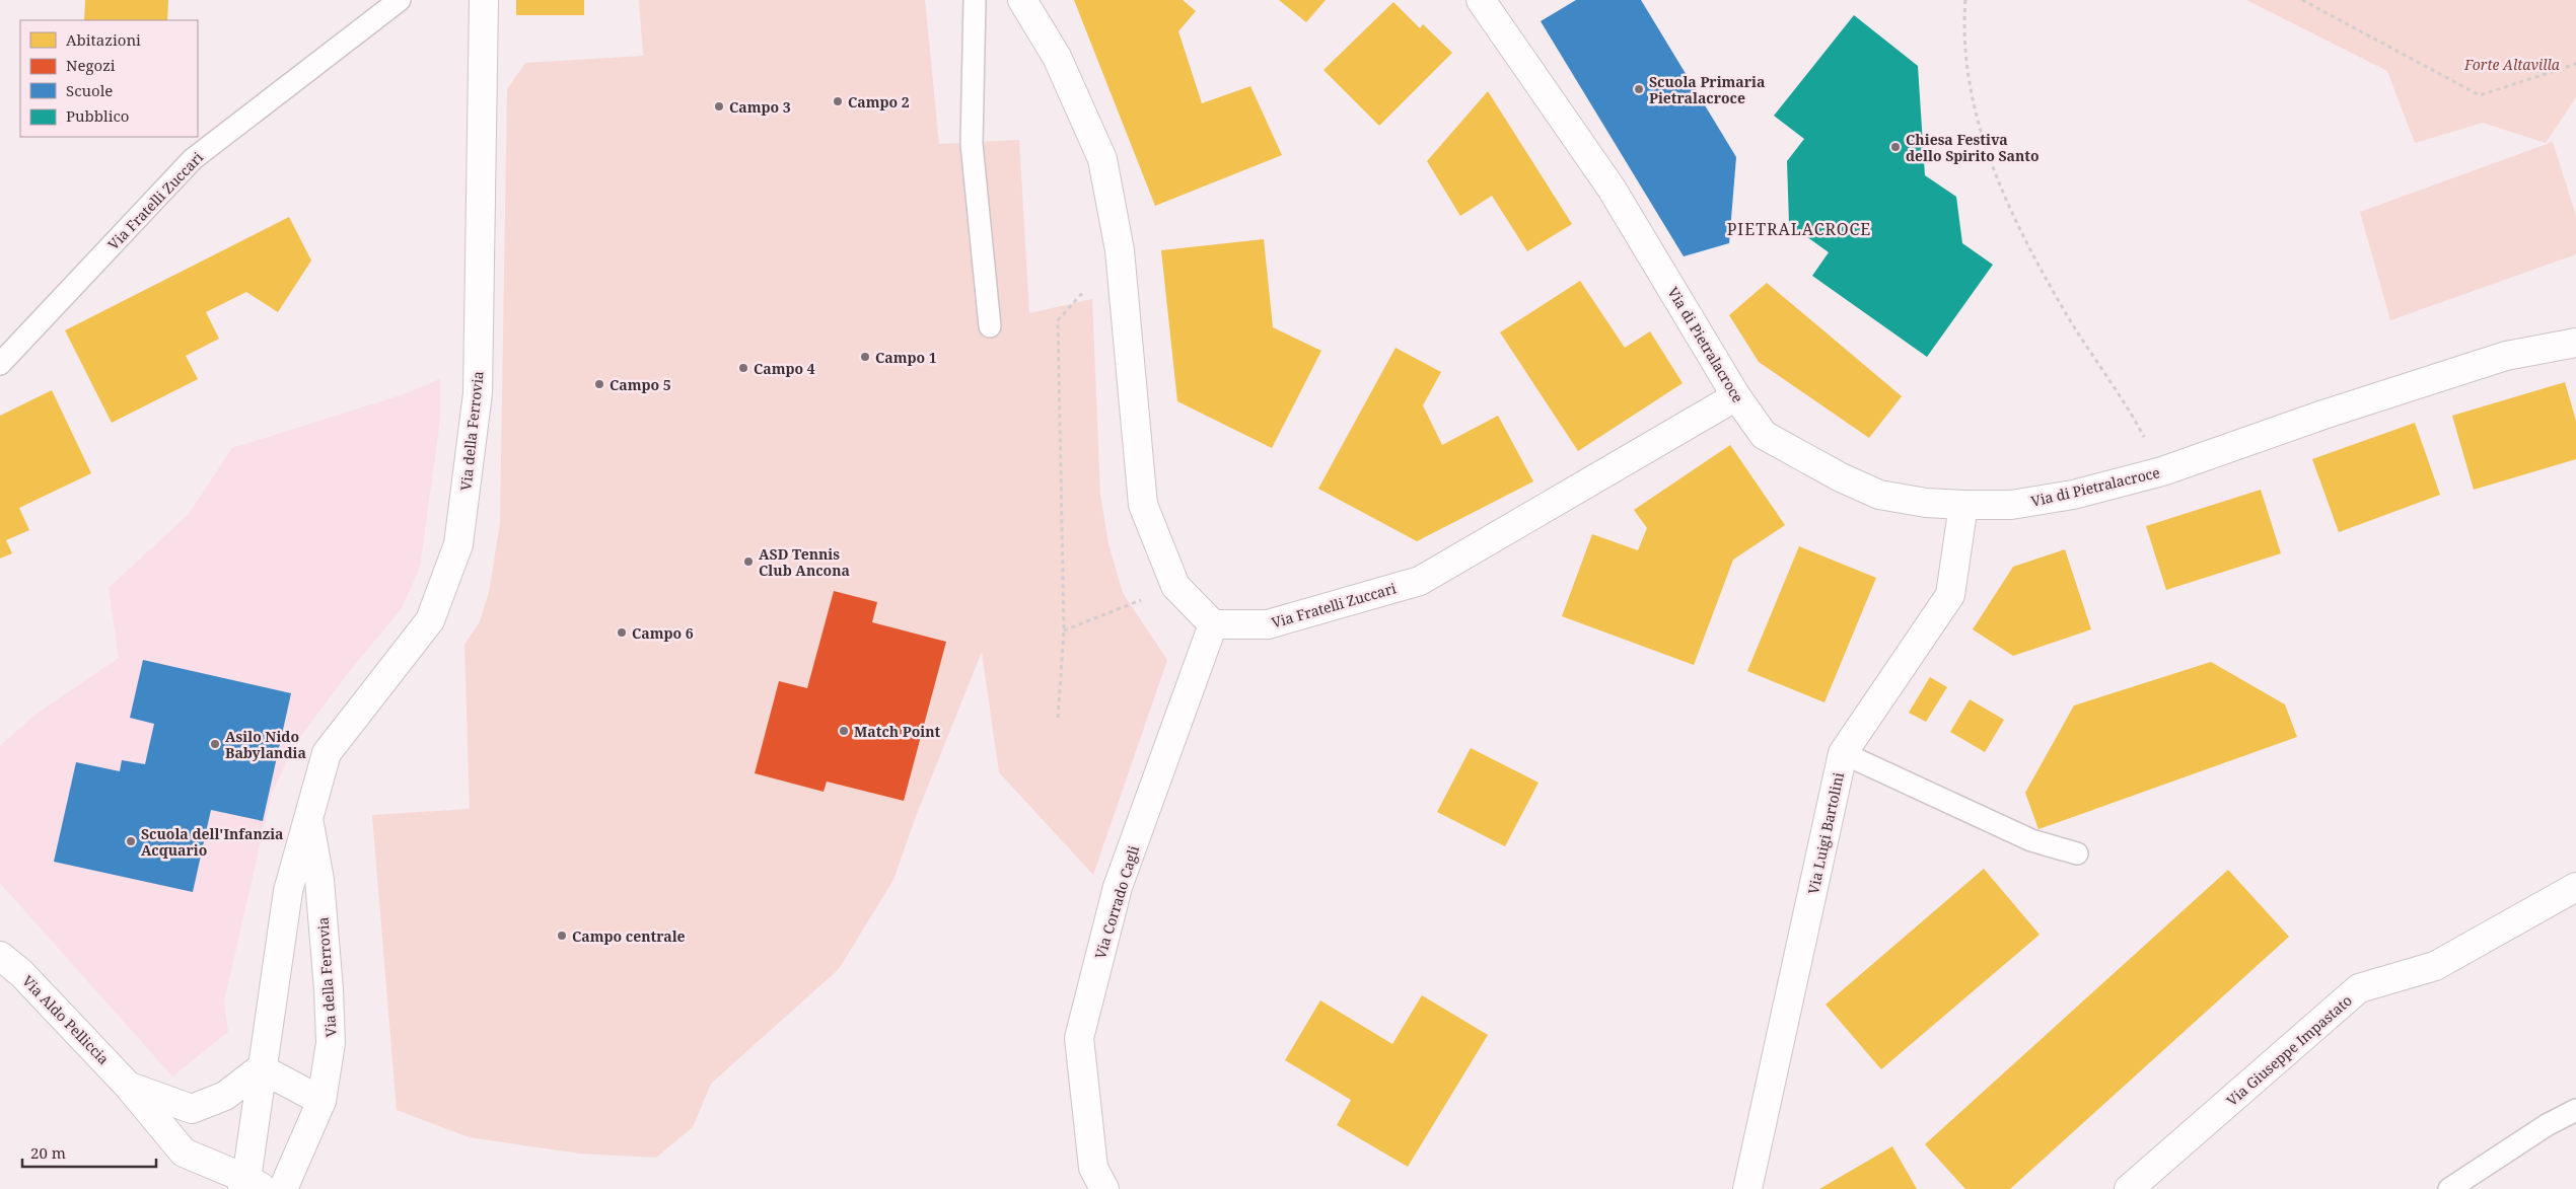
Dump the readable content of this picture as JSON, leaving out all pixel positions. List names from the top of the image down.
{
  "streets": {
    "street": [
      "Via Fratelli Zuccari",
      "Via di Pietralacroce",
      "Via della Ferrovia",
      "Via Luigi Bartolini",
      "Via Corrado Cagli",
      "Via Aldo Pelliccia",
      "Via Giuseppe Impastato"
    ]
  },
  "crossings": [
    ["Via Fratelli Zuccari", "Via di Pietralacroce"],
    ["Via Fratelli Zuccari", "Via Corrado Cagli"],
    ["Via di Pietralacroce", "Via Luigi Bartolini"],
    ["Via della Ferrovia", "Via Aldo Pelliccia"]
  ],
  "districts": ["PIETRALACROCE"],
  "parks": ["Forte Altavilla"],
  "places": [
    "Scuola Primaria Pietralacroce",
    "Campo 2",
    "Campo 3",
    "Chiesa Festiva dello Spirito Santo",
    "Campo 1",
    "Campo 4",
    "Campo 5",
    "ASD Tennis Club Ancona",
    "Campo 6",
    "Match Point",
    "Asilo Nido Babylandia",
    "Scuola dell'Infanzia Acquario",
    "Campo centrale"
  ],
  "legend": [
    "Abitazioni",
    "Negozi",
    "Scuole",
    "Pubblico"
  ],
  "scale_bar": "20 m"
}
